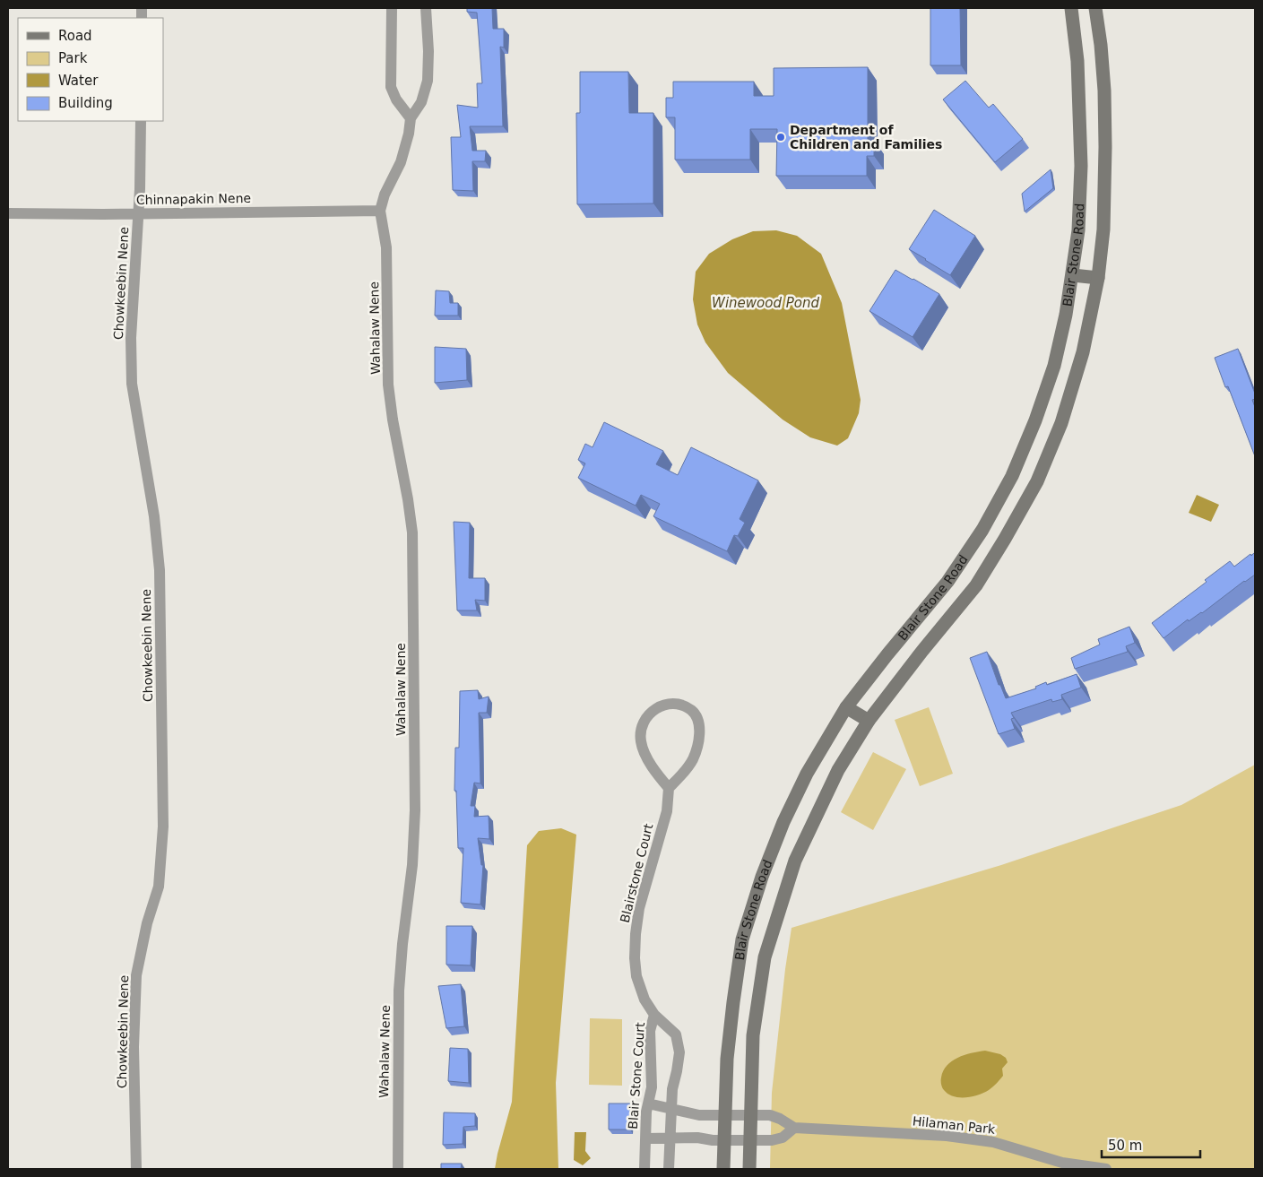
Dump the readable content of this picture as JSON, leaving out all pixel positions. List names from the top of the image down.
{
  "streets": {
    "main road": ["Blair Stone Road"],
    "street": [
      "Chinnapakin Nene",
      "Chowkeebin Nene",
      "Wahalaw Nene",
      "Blairstone Court",
      "Blair Stone Court",
      "Hilaman Park"
    ]
  },
  "crossings": [
    ["Chinnapakin Nene", "Chowkeebin Nene"],
    ["Chinnapakin Nene", "Wahalaw Nene"],
    ["Blair Stone Road", "Hilaman Park"],
    ["Blairstone Court", "Blair Stone Court"]
  ],
  "water": ["Winewood Pond"],
  "places": ["Department of Children and Families"],
  "legend": [
    "Road",
    "Park",
    "Water",
    "Building"
  ],
  "scale_bar": "50 m"
}
